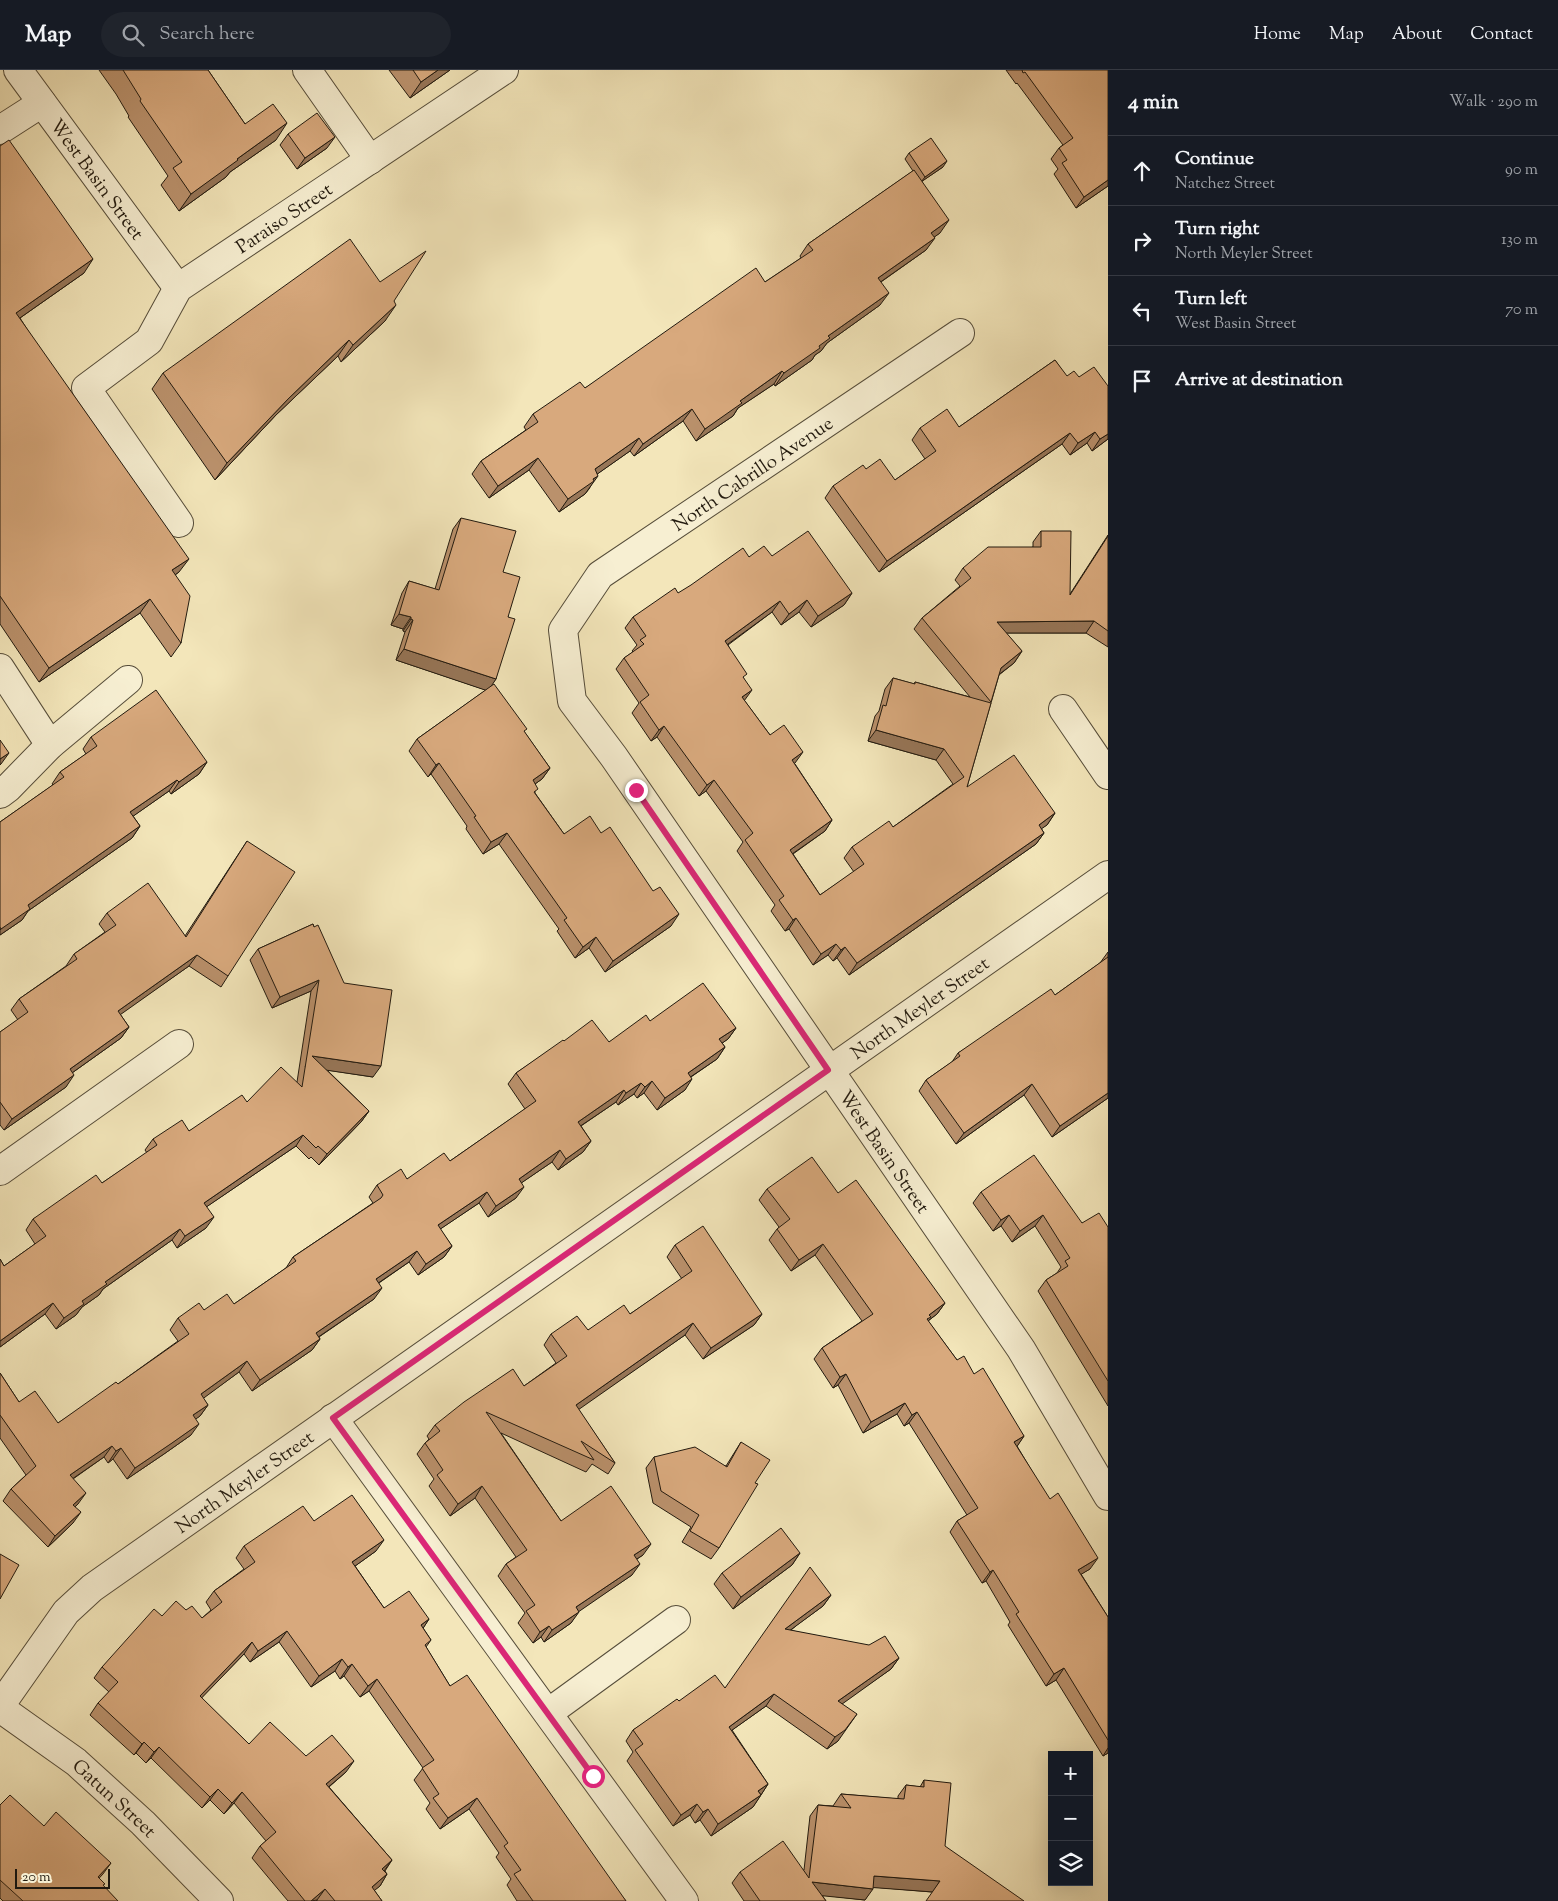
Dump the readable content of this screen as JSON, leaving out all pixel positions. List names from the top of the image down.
{
  "streets": {
    "street": [
      "West Basin Street",
      "Paraiso Street",
      "North Cabrillo Avenue",
      "North Meyler Street",
      "Gatun Street"
    ]
  },
  "crossings": [
    ["West Basin Street", "Paraiso Street"],
    ["West Basin Street", "North Cabrillo Avenue"],
    ["West Basin Street", "North Meyler Street"],
    ["North Meyler Street", "Gatun Street"]
  ],
  "scale_bar": "20 m",
  "page": {
    "header": "Map",
    "search": "Search here",
    "nav": [
      "Home",
      "Map",
      "About",
      "Contact"
    ],
    "heading": ["4 min", "Walk · 290 m"],
    "list": [
      ["Continue", "Natchez Street", "90 m"],
      ["Turn right", "North Meyler Street", "130 m"],
      ["Turn left", "West Basin Street", "70 m"],
      "Arrive at destination"
    ],
    "map_buttons": ["+", "−"],
    "scale": "20 m"
  }
}
